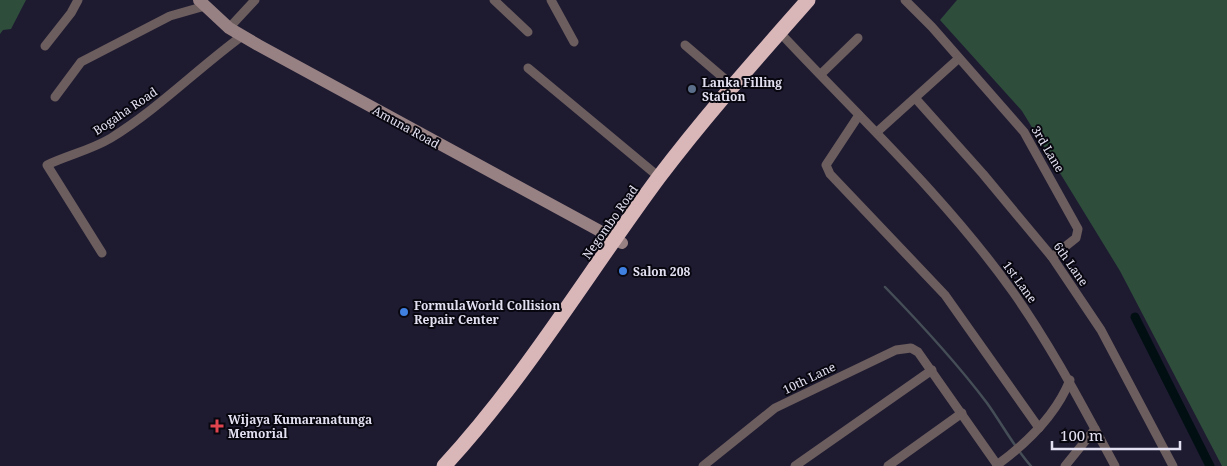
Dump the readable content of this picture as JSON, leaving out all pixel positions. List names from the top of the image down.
{
  "streets": {
    "highway": ["Negombo Road"],
    "street": [
      "Bogaha Road",
      "Amuna Road",
      "3rd Lane",
      "6th Lane",
      "1st Lane",
      "10th Lane"
    ]
  },
  "crossings": [
    ["Bogaha Road", "Amuna Road"],
    ["Amuna Road", "Negombo Road"],
    ["3rd Lane", "6th Lane"],
    ["Negombo Road", "1st Lane"]
  ],
  "places": {
    "other": ["Lanka Filling Station", "Salon 208", "FormulaWorld Collision Repair Center"],
    "health": ["Wijaya Kumaranatunga Memorial"]
  },
  "scale_bar": "100 m"
}
